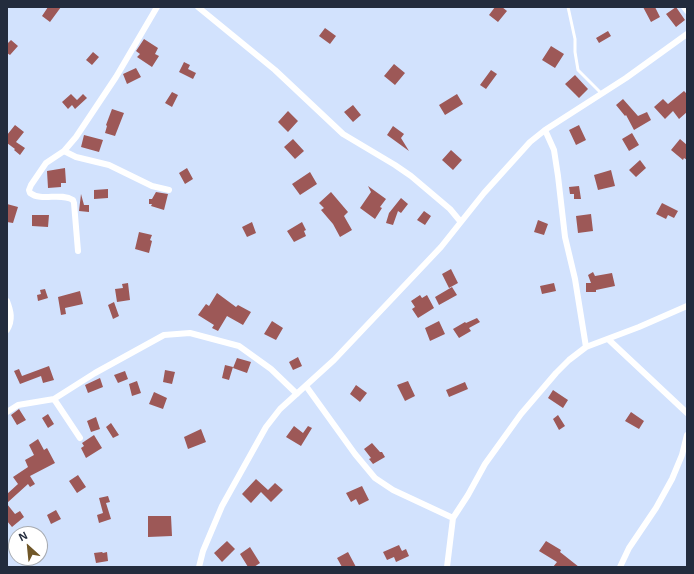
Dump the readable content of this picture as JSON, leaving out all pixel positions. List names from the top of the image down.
{
  "north": "top left"
}
